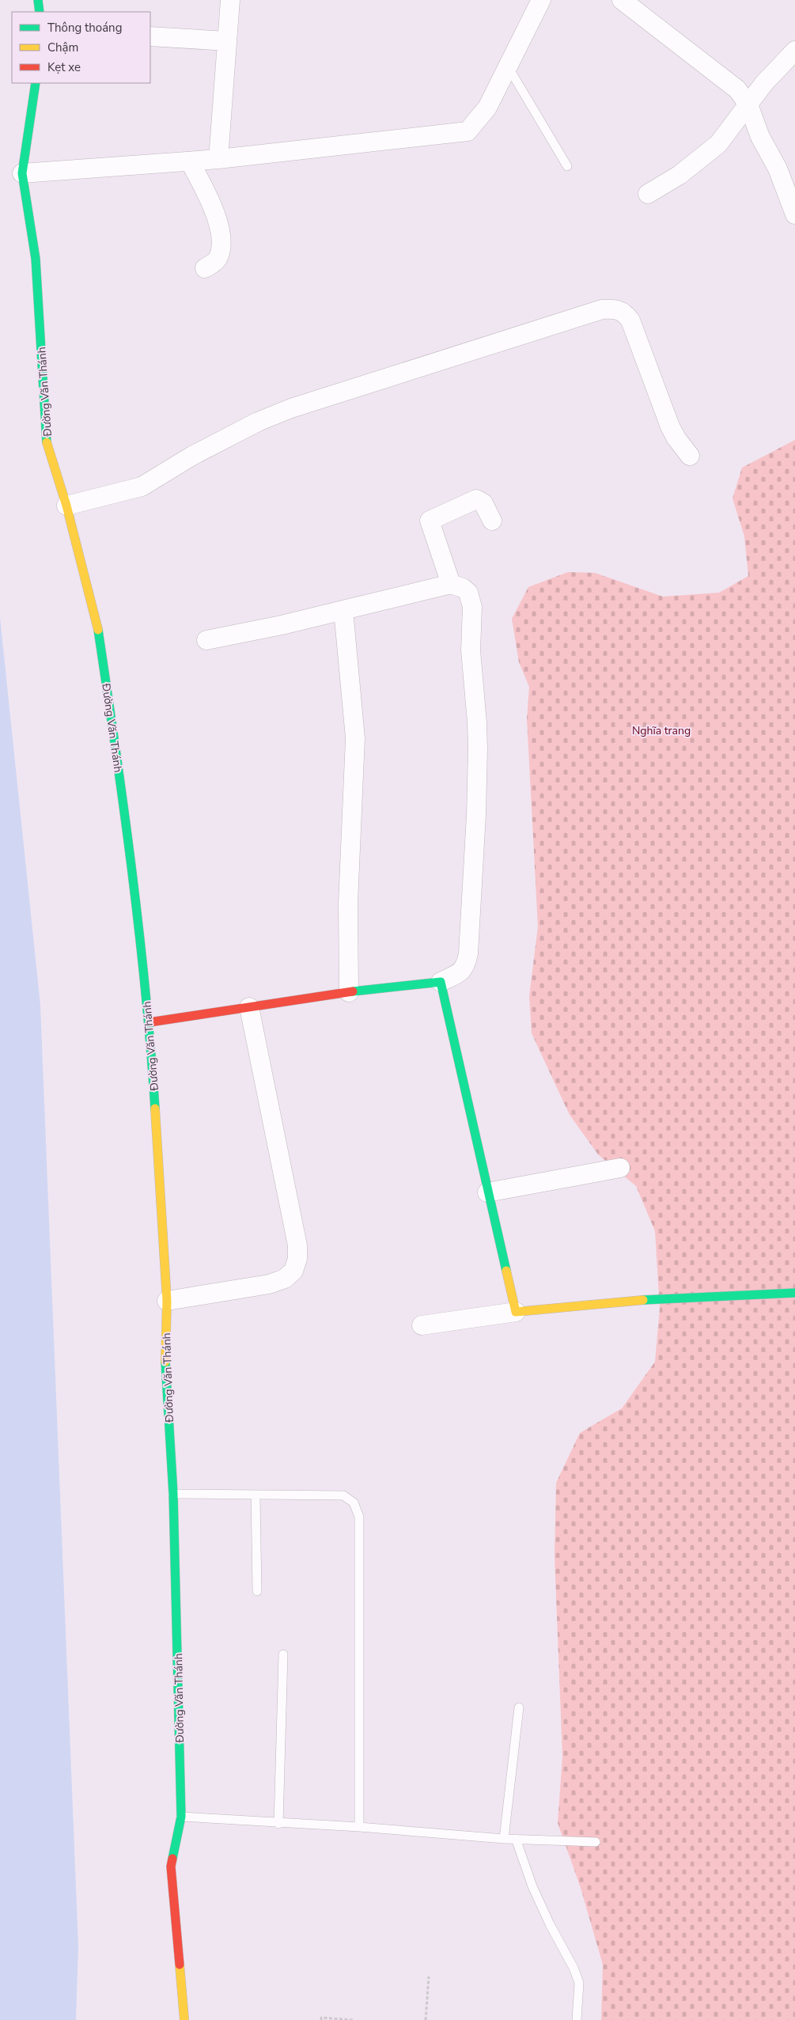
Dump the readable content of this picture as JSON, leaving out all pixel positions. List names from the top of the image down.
{
  "streets": {
    "main road": ["Đường Văn Thánh"]
  },
  "parks": ["Nghĩa trang"],
  "legend": ["Thông thoáng", "Chậm", "Kẹt xe"]
}
